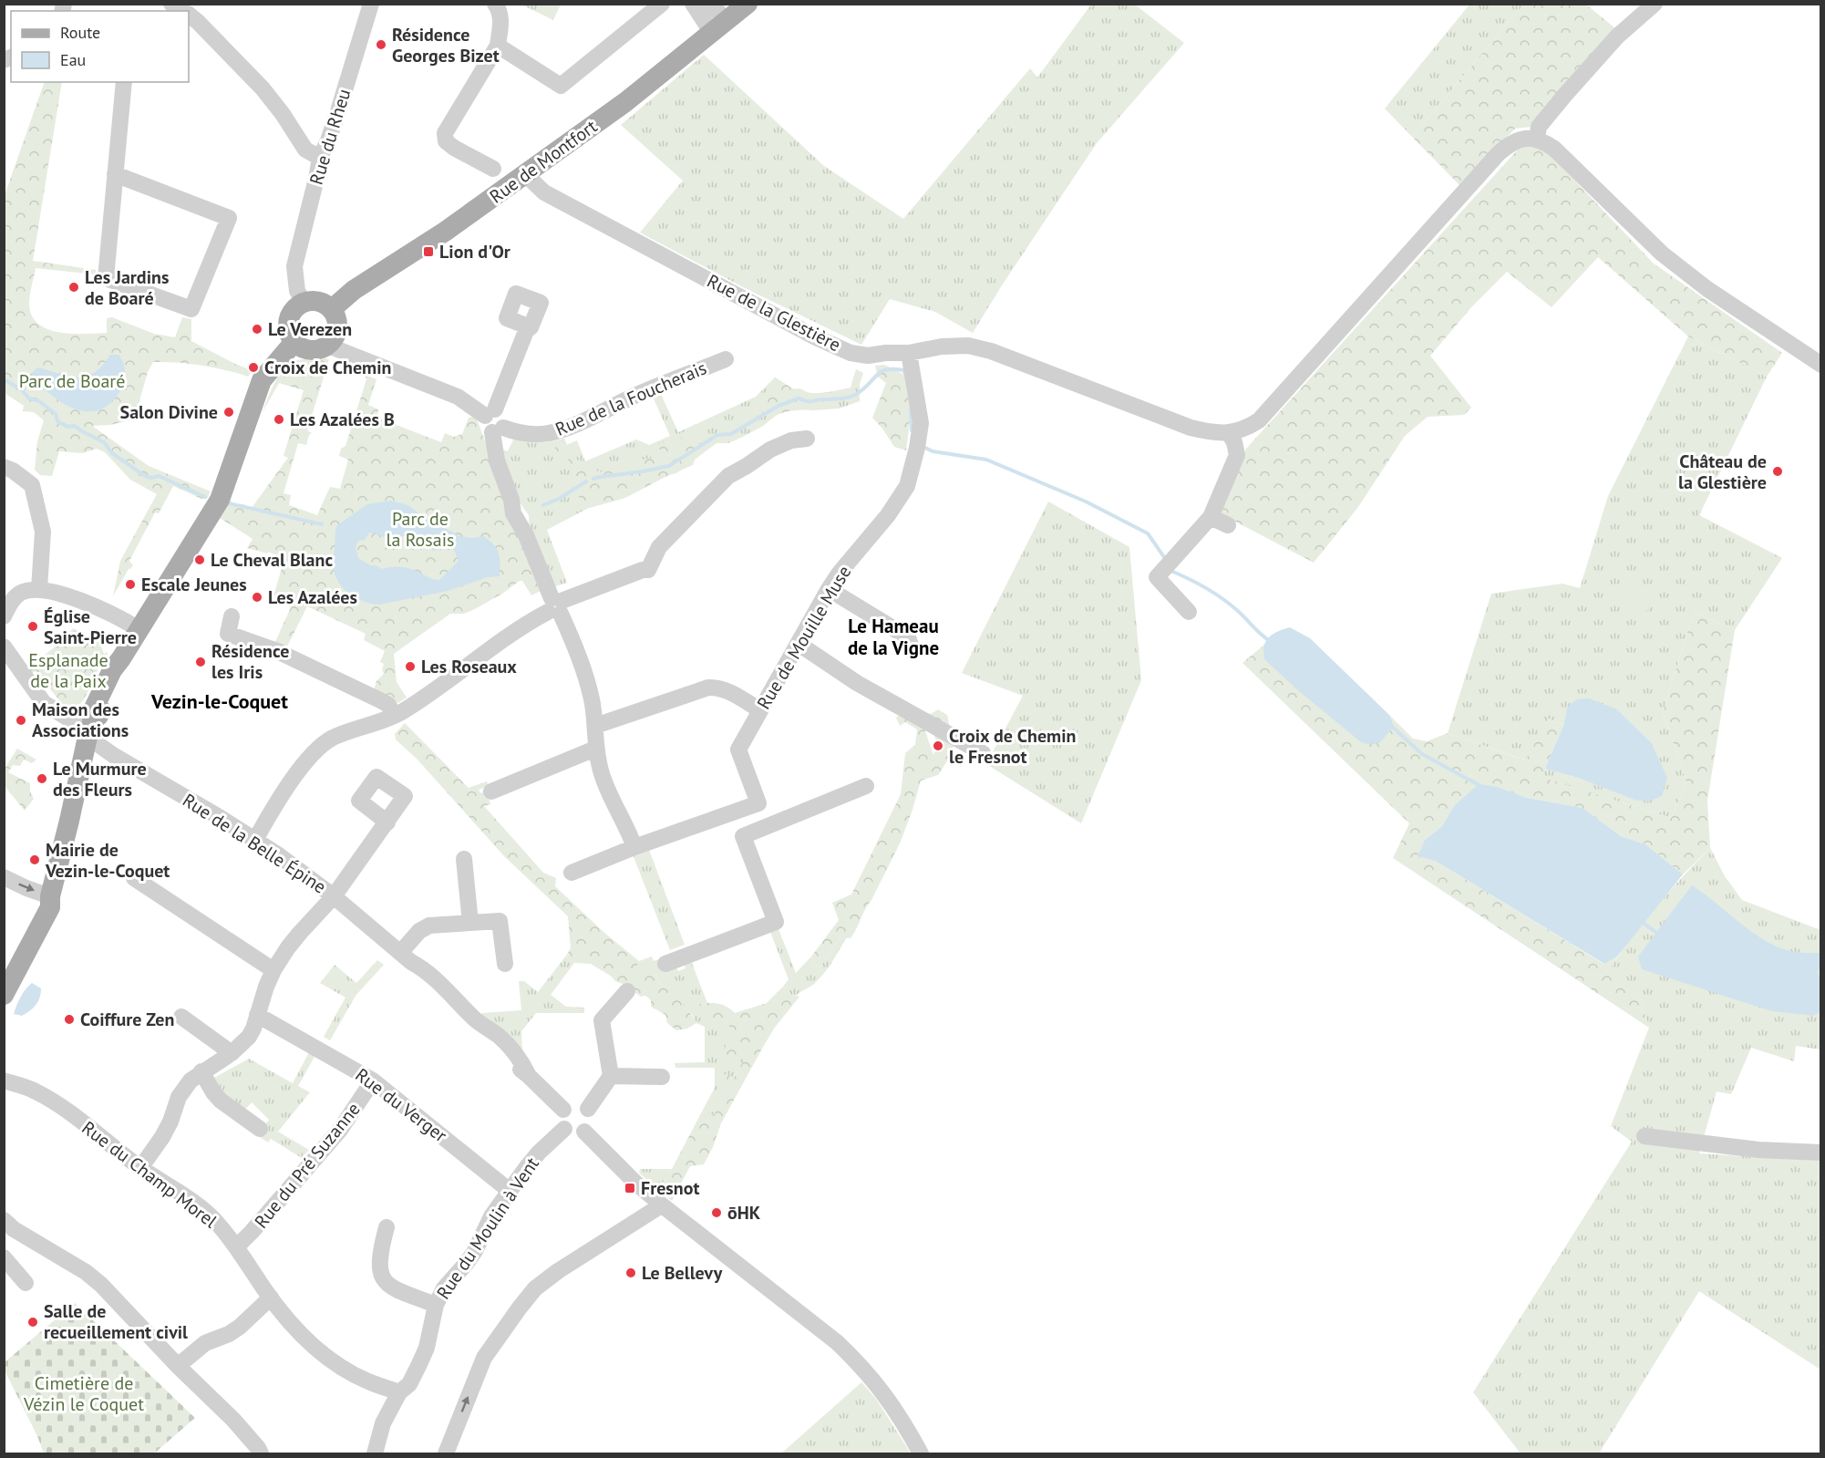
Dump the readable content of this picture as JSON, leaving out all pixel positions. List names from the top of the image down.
{
  "streets": {
    "main road": ["Rue de Montfort"],
    "street": [
      "Rue du Rheu",
      "Rue de la Glestière",
      "Rue de la Foucherais",
      "Rue de Mouille Muse",
      "Rue de la Belle Épine",
      "Rue du Verger",
      "Rue du Pré Suzanne",
      "Rue du Champ Morel",
      "Rue du Moulin à Vent"
    ]
  },
  "crossings": [
    ["Rue du Rheu", "Rue de Montfort"],
    ["Rue de Montfort", "Rue de la Glestière"],
    ["Rue de la Glestière", "Rue de Mouille Muse"],
    ["Rue de la Belle Épine", "Rue du Moulin à Vent"],
    ["Rue du Verger", "Rue du Pré Suzanne"],
    ["Rue du Verger", "Rue du Moulin à Vent"],
    ["Rue du Pré Suzanne", "Rue du Champ Morel"],
    ["Rue du Champ Morel", "Rue du Moulin à Vent"]
  ],
  "districts": ["Le Hameau de la Vigne", "Vezin-le-Coquet"],
  "parks": [
    "Parc de Boaré",
    "Parc de la Rosais",
    "Esplanade de la Paix",
    "Cimetière de Vézin le Coquet"
  ],
  "places": {
    "other": [
      "Résidence Georges Bizet",
      "Les Jardins de Boaré",
      "Le Verezen",
      "Croix de Chemin",
      "Salon Divine",
      "Les Azalées B",
      "Château de la Glestière",
      "Le Cheval Blanc",
      "Escale Jeunes",
      "Les Azalées",
      "Église Saint-Pierre",
      "Résidence les Iris",
      "Les Roseaux",
      "Maison des Associations",
      "Croix de Chemin le Fresnot",
      "Le Murmure des Fleurs",
      "Mairie de Vezin-le-Coquet",
      "Coiffure Zen",
      "ōHK",
      "Le Bellevy",
      "Salle de recueillement civil"
    ],
    "transit": ["Lion d'Or", "Fresnot"]
  },
  "legend": ["Route", "Eau"]
}
